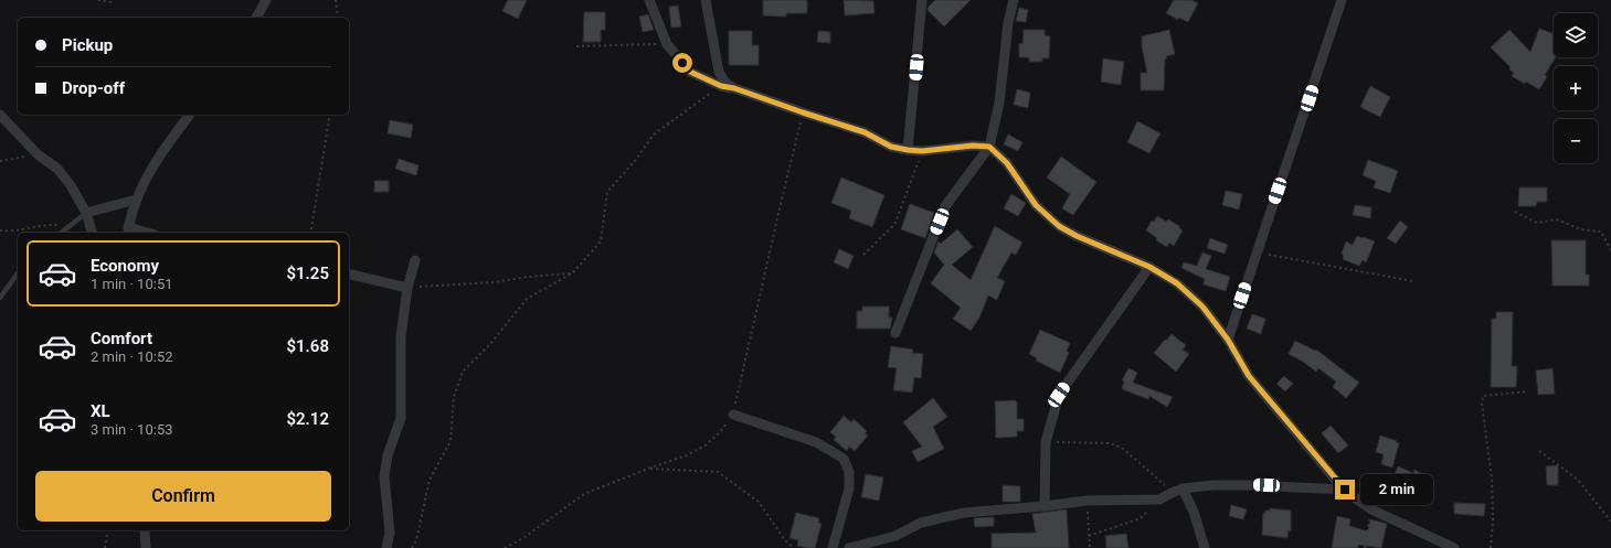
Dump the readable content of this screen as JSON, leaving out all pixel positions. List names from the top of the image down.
{
  "page": {
    "map_buttons": ["+", "−"],
    "banner": ["Pickup", "Drop-off"],
    "list": [
      {
        "name": "Economy",
        "note": "1 min · 10:51",
        "value": "$1.25"
      },
      {
        "name": "Comfort",
        "note": "2 min · 10:52",
        "value": "$1.68"
      },
      {
        "name": "XL",
        "note": "3 min · 10:53",
        "value": "$2.12"
      }
    ],
    "buttons": "Confirm",
    "bubble": "2 min"
  }
}
